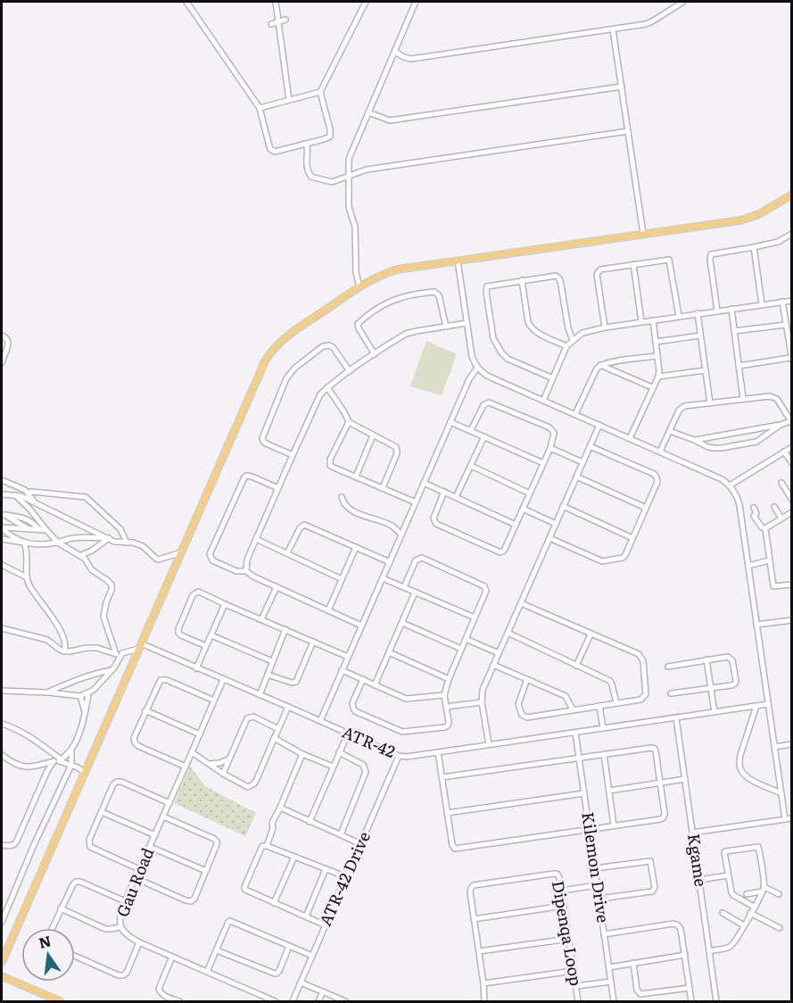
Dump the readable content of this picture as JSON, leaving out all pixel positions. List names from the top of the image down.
{
  "streets": {
    "street": [
      "ATR-42",
      "Kgame",
      "Kilemon Drive",
      "ATR-42 Drive",
      "Gau Road",
      "Dipenqa Loop"
    ]
  },
  "crossings": [
    ["ATR-42", "Kgame"],
    ["ATR-42", "Kilemon Drive"],
    ["ATR-42", "ATR-42 Drive"],
    ["ATR-42", "Gau Road"]
  ],
  "north": "top"
}
